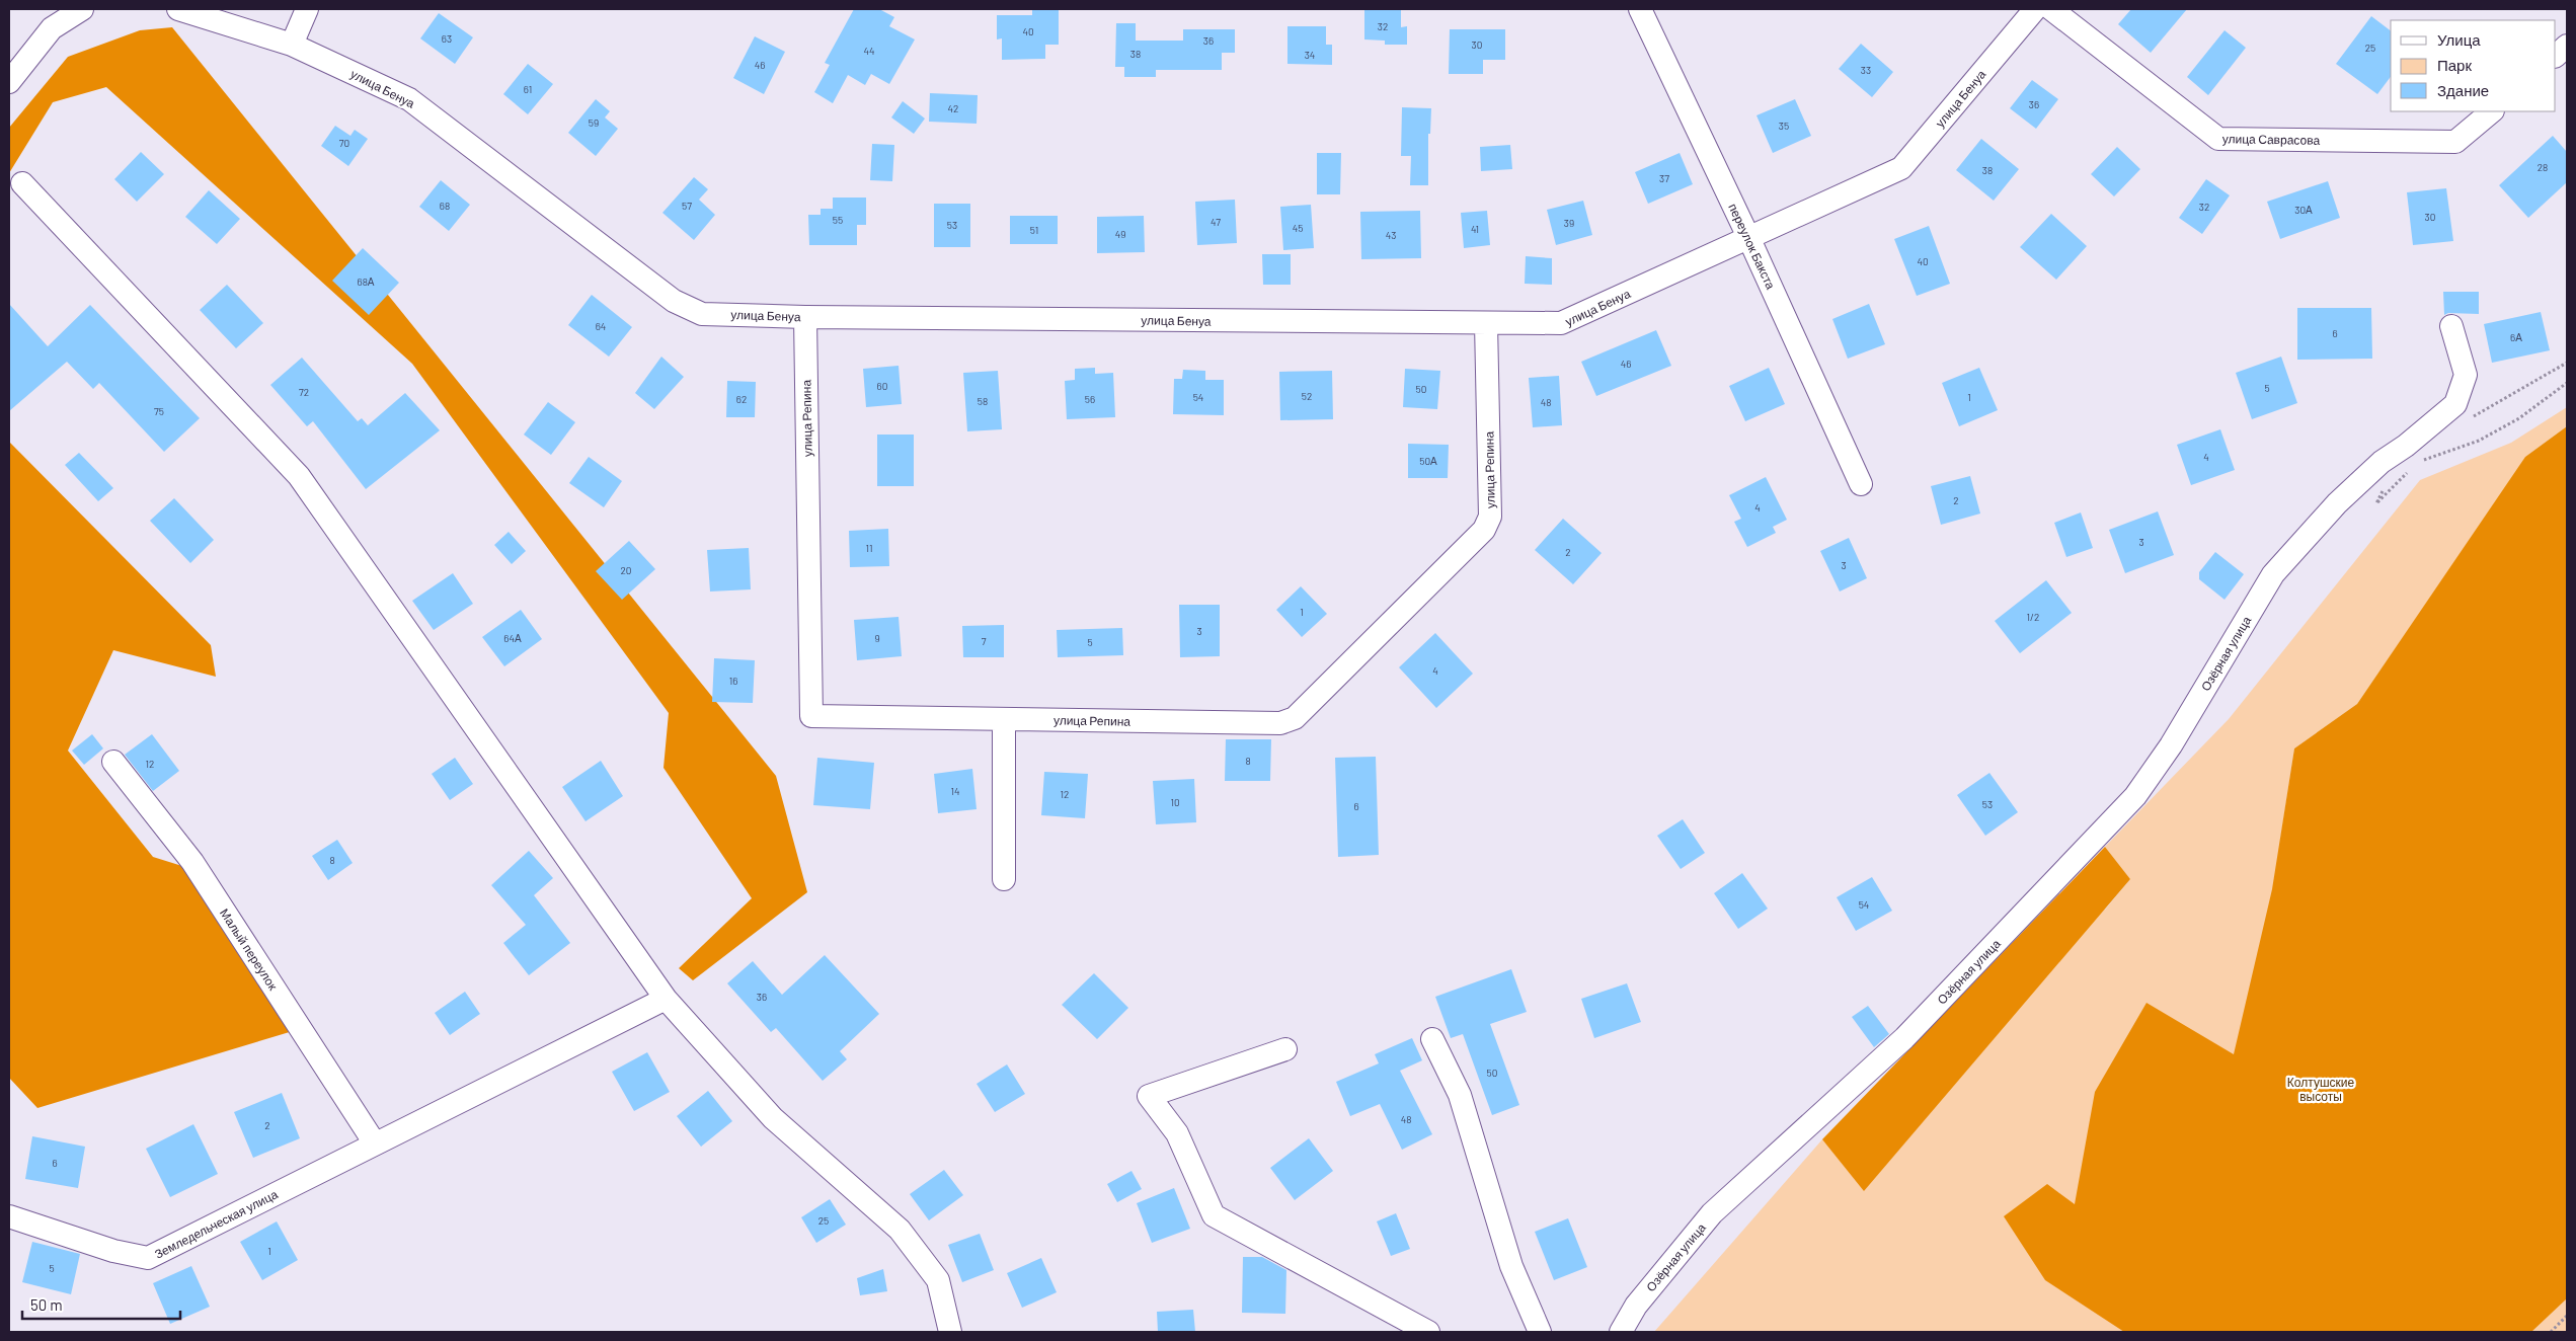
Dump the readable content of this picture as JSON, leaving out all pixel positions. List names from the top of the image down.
{
  "streets": {
    "street": [
      "улица Бенуа",
      "улица Саврасова",
      "переулок Бакста",
      "улица Репина",
      "Озёрная улица",
      "Малый переулок",
      "Земледельческая улица"
    ]
  },
  "crossings": [
    ["улица Бенуа", "переулок Бакста"],
    ["улица Бенуа", "улица Репина"],
    ["Малый переулок", "Земледельческая улица"]
  ],
  "parks": ["Колтушские высоты"],
  "house_numbers": [
    "32",
    "40",
    "63",
    "36",
    "30",
    "25",
    "44",
    "38",
    "34",
    "46",
    "33",
    "61",
    "36",
    "42",
    "59",
    "35",
    "70",
    "28",
    "38",
    "37",
    "68",
    "57",
    "32",
    "30А",
    "30",
    "55",
    "47",
    "39",
    "53",
    "45",
    "41",
    "51",
    "49",
    "43",
    "40",
    "68А",
    "64",
    "6",
    "6А",
    "46",
    "60",
    "5",
    "50",
    "72",
    "52",
    "54",
    "1",
    "62",
    "56",
    "58",
    "48",
    "75",
    "4",
    "50А",
    "2",
    "4",
    "3",
    "11",
    "2",
    "3",
    "20",
    "1",
    "1/2",
    "3",
    "64А",
    "9",
    "7",
    "5",
    "4",
    "16",
    "8",
    "12",
    "14",
    "12",
    "10",
    "53",
    "6",
    "8",
    "54",
    "36",
    "50",
    "48",
    "2",
    "6",
    "25",
    "1",
    "5"
  ],
  "legend": ["Улица", "Парк", "Здание"],
  "scale_bar": "50 m"
}
